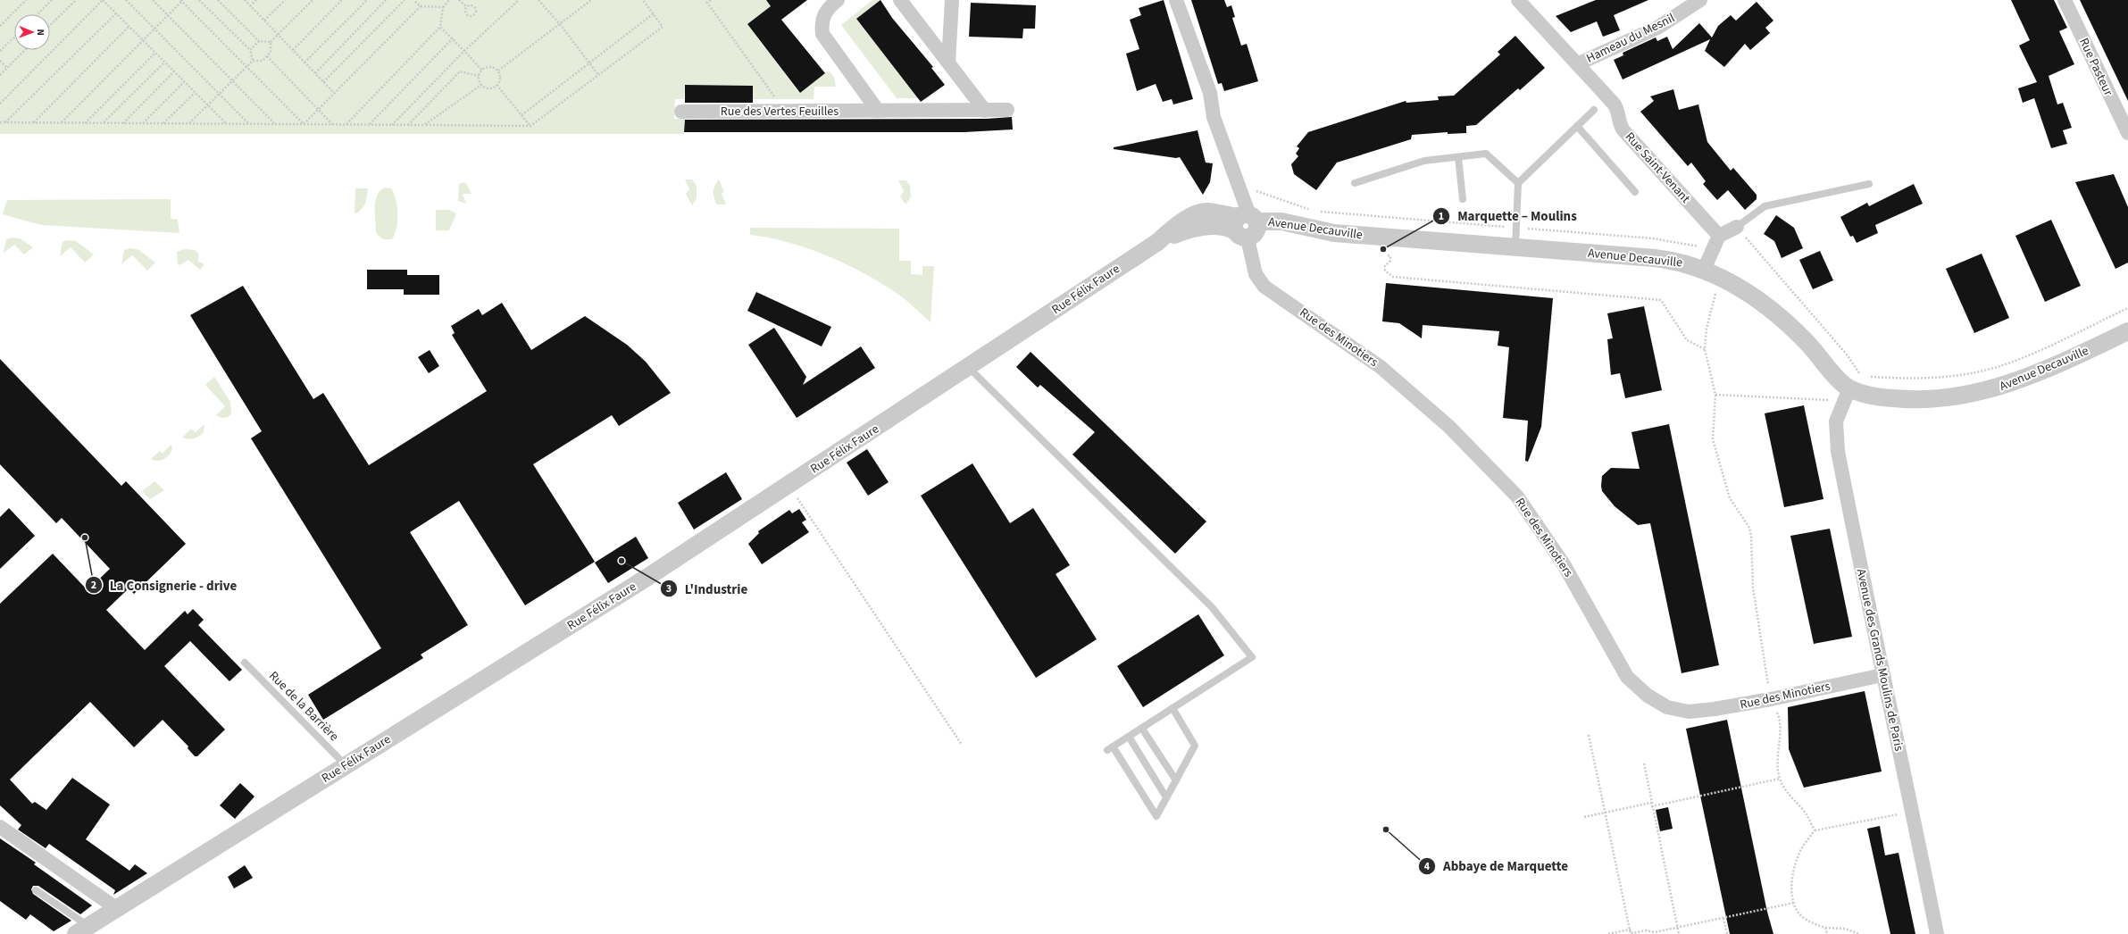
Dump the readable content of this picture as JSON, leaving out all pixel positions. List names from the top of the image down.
{
  "streets": {
    "street": [
      "Hameau du Mesnil",
      "Rue Pasteur",
      "Rue des Vertes Feuilles",
      "Rue Saint-Venant",
      "Avenue Decauville",
      "Rue Félix Faure",
      "Rue des Minotiers",
      "Avenue des Grands Moulins de Paris"
    ],
    "lane": ["Rue de la Barrière"]
  },
  "crossings": [
    ["Hameau du Mesnil", "Rue Saint-Venant"],
    ["Avenue Decauville", "Rue Félix Faure"],
    ["Avenue Decauville", "Rue des Minotiers"],
    ["Avenue Decauville", "Avenue des Grands Moulins de Paris"],
    ["Rue Félix Faure", "Rue des Minotiers"],
    ["Rue Félix Faure", "Rue de la Barrière"],
    ["Rue des Minotiers", "Avenue des Grands Moulins de Paris"]
  ],
  "places": [
    "Marquette – Moulins",
    "La Consignerie - drive",
    "L'Industrie",
    "Abbaye de Marquette"
  ],
  "north": "right"
}
